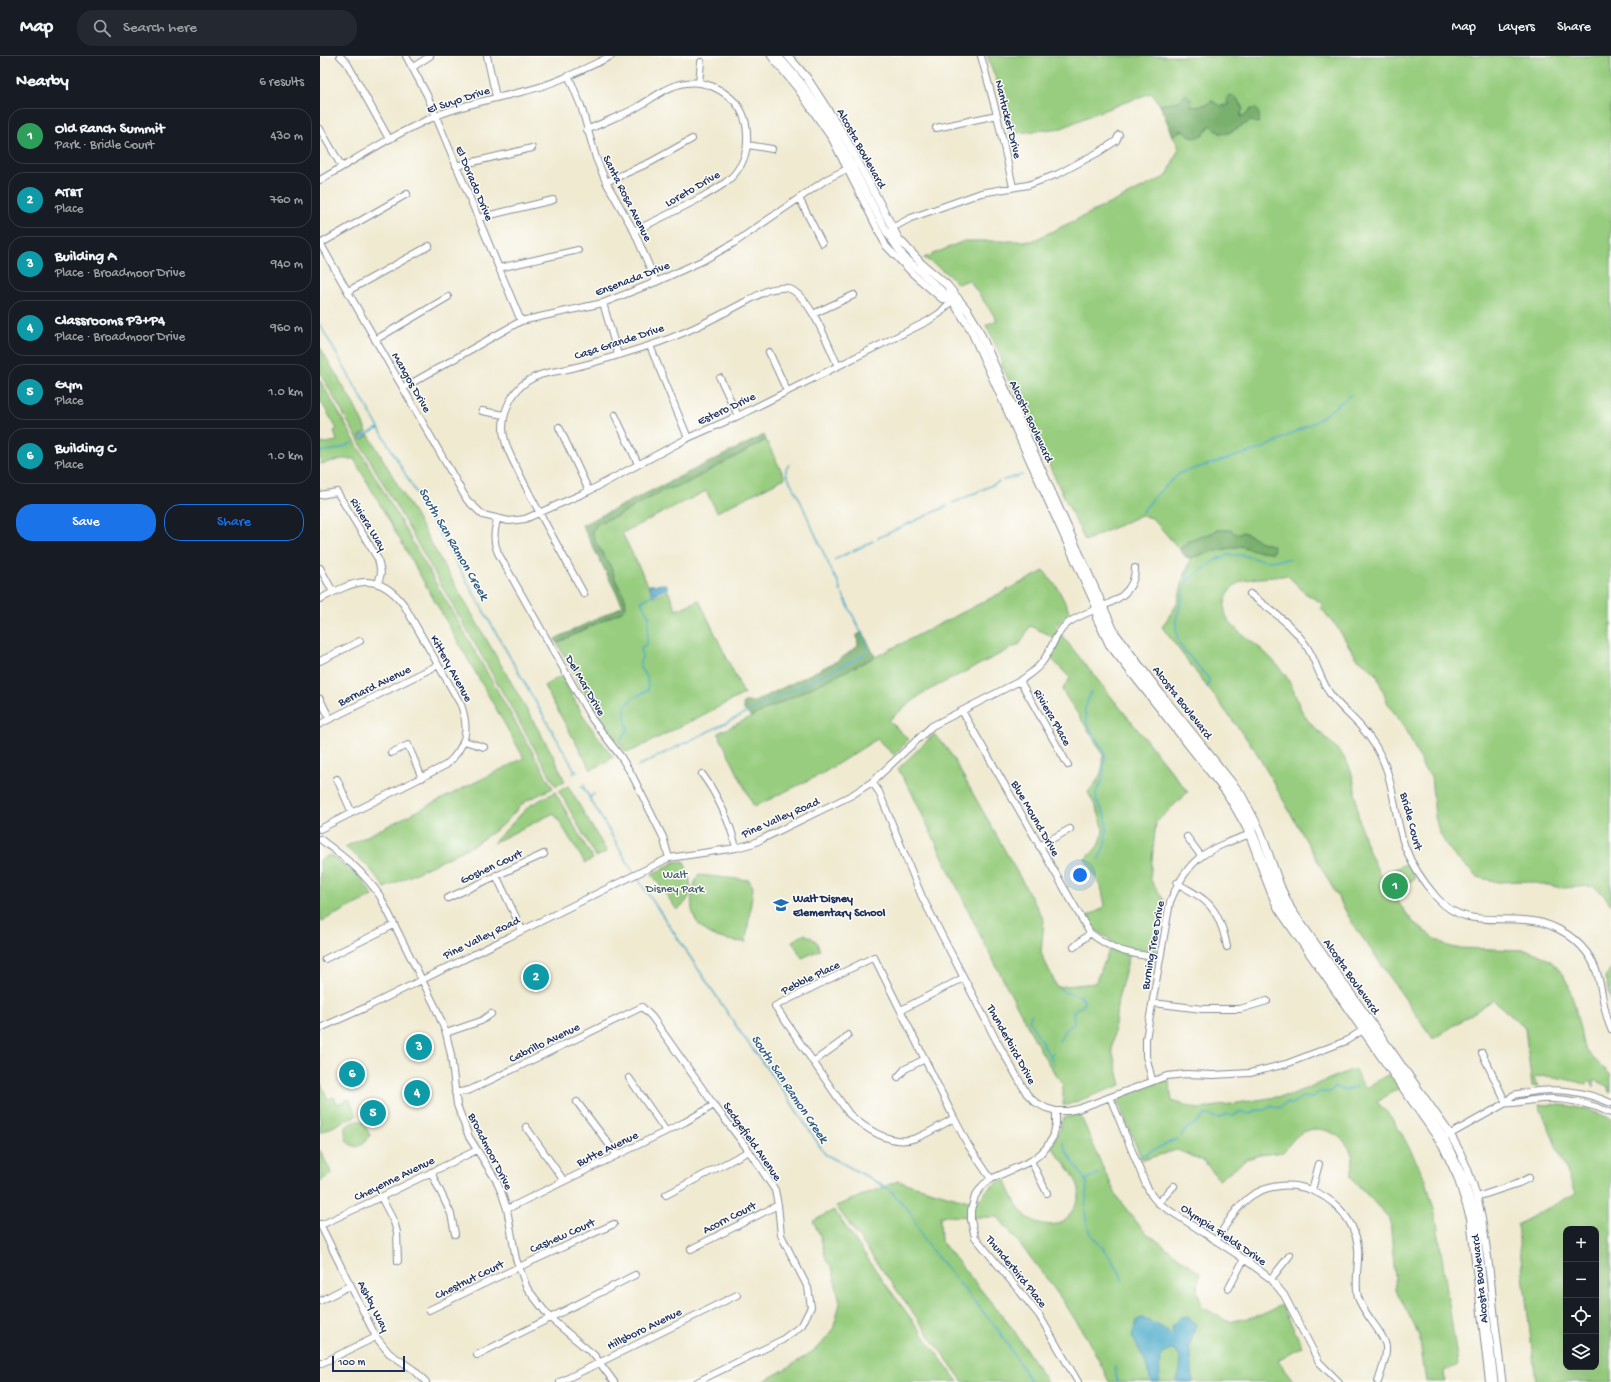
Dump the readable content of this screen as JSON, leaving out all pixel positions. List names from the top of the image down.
{
  "streets": {
    "main road": ["Alcosta Boulevard"],
    "street": [
      "El Suyo Drive",
      "Nantucket Drive",
      "El Dorado Drive",
      "Loreto Drive",
      "Santa Rosa Avenue",
      "Ensenada Drive",
      "Casa Grande Drive",
      "Mangos Drive",
      "Estero Drive",
      "Riviera Way",
      "Kittery Avenue",
      "Bernard Avenue",
      "Del Mar Drive",
      "Riviera Place",
      "Pine Valley Road",
      "Blue Mound Drive",
      "Bridle Court",
      "Goshen Court",
      "Burning Tree Drive",
      "Pebble Place",
      "Cabrillo Avenue",
      "Thunderbird Drive",
      "Sedgefield Avenue",
      "Butte Avenue",
      "Broadmoor Drive",
      "Cheyenne Avenue",
      "Acorn Court",
      "Olympia Fields Drive",
      "Cashew Court",
      "Thunderbird Place",
      "Chestnut Court",
      "Ashby Way",
      "Hillsboro Avenue"
    ]
  },
  "crossings": [
    ["El Suyo Drive", "El Dorado Drive"],
    ["El Suyo Drive", "Santa Rosa Avenue"],
    ["Alcosta Boulevard", "Ensenada Drive"],
    ["Alcosta Boulevard", "Estero Drive"],
    ["Alcosta Boulevard", "Pine Valley Road"],
    ["Alcosta Boulevard", "Burning Tree Drive"],
    ["Alcosta Boulevard", "Thunderbird Drive"],
    ["El Dorado Drive", "Ensenada Drive"],
    ["Loreto Drive", "Santa Rosa Avenue"],
    ["Santa Rosa Avenue", "Ensenada Drive"],
    ["Ensenada Drive", "Mangos Drive"],
    ["Casa Grande Drive", "Estero Drive"],
    ["Mangos Drive", "Estero Drive"],
    ["Mangos Drive", "Del Mar Drive"],
    ["Estero Drive", "Del Mar Drive"],
    ["Riviera Way", "Kittery Avenue"],
    ["Kittery Avenue", "Bernard Avenue"],
    ["Del Mar Drive", "Pine Valley Road"],
    ["Riviera Place", "Pine Valley Road"],
    ["Pine Valley Road", "Blue Mound Drive"],
    ["Pine Valley Road", "Thunderbird Drive"],
    ["Pine Valley Road", "Broadmoor Drive"],
    ["Blue Mound Drive", "Burning Tree Drive"],
    ["Burning Tree Drive", "Thunderbird Drive"],
    ["Pebble Place", "Thunderbird Place"],
    ["Cabrillo Avenue", "Sedgefield Avenue"],
    ["Cabrillo Avenue", "Broadmoor Drive"],
    ["Thunderbird Drive", "Olympia Fields Drive"],
    ["Thunderbird Drive", "Thunderbird Place"],
    ["Sedgefield Avenue", "Butte Avenue"],
    ["Sedgefield Avenue", "Acorn Court"],
    ["Butte Avenue", "Broadmoor Drive"],
    ["Broadmoor Drive", "Cheyenne Avenue"],
    ["Broadmoor Drive", "Cashew Court"],
    ["Broadmoor Drive", "Chestnut Court"],
    ["Broadmoor Drive", "Hillsboro Avenue"],
    ["Cheyenne Avenue", "Ashby Way"],
    ["Cashew Court", "Chestnut Court"]
  ],
  "water": ["South San Ramon Creek"],
  "parks": ["Walt Disney Park"],
  "places": {
    "school or university": ["Walt Disney Elementary School"]
  },
  "scale_bar": "100 m",
  "page": {
    "header": "Map",
    "search": "Search here",
    "nav": ["Map", "Layers", "Share"],
    "heading": ["Nearby", "6 results"],
    "list": [
      {
        "mark": "1",
        "name": "Old Ranch Summit",
        "note": "Park · Bridle Court",
        "value": "430 m"
      },
      {
        "mark": "2",
        "name": "AT&T",
        "note": "Place",
        "value": "760 m"
      },
      {
        "mark": "3",
        "name": "Building A",
        "note": "Place · Broadmoor Drive",
        "value": "940 m"
      },
      {
        "mark": "4",
        "name": "Classrooms P3+P4",
        "note": "Place · Broadmoor Drive",
        "value": "960 m"
      },
      {
        "mark": "5",
        "name": "Gym",
        "note": "Place",
        "value": "1.0 km"
      },
      {
        "mark": "6",
        "name": "Building C",
        "note": "Place",
        "value": "1.0 km"
      }
    ],
    "buttons": ["Save", "Share"],
    "pins": [
      "1",
      "2",
      "3",
      "6",
      "4",
      "5"
    ],
    "map_buttons": ["+", "−"],
    "scale": "100 m"
  }
}
